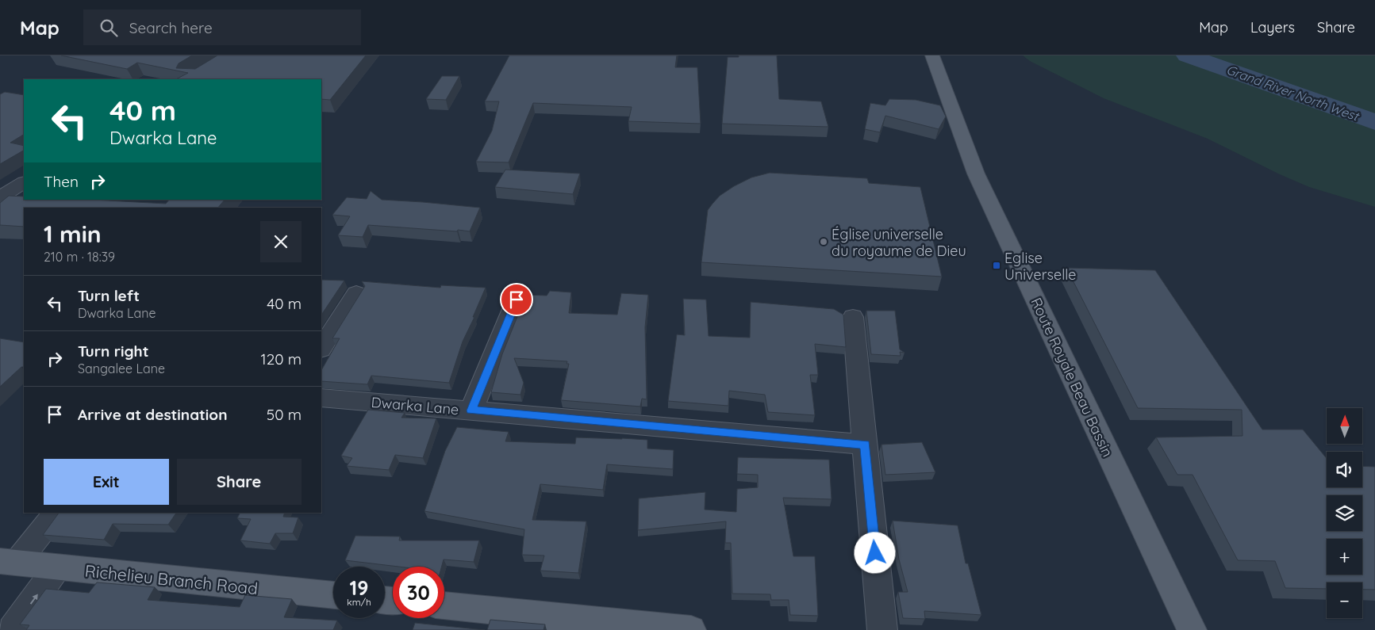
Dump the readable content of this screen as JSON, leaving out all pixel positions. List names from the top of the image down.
{
  "streets": {
    "main road": ["Route Royale Beau Bassin", "Richelieu Branch Road"],
    "street": ["Dwarka Lane"]
  },
  "water": ["Grand River North West"],
  "places": {
    "other": ["Église universelle du royaume de Dieu"],
    "transit": ["Eglise Universelle"]
  },
  "north": "top",
  "page": {
    "header": "Map",
    "search": "Search here",
    "nav": ["Map", "Layers", "Share"],
    "turn": ["40 m", "Dwarka Lane"],
    "then": "Then",
    "heading": ["1 min", "210 m · 18:39"],
    "list": [
      {
        "name": "Turn left",
        "note": "Dwarka Lane",
        "value": "40 m"
      },
      {
        "name": "Turn right",
        "note": "Sangalee Lane",
        "value": "120 m"
      },
      {
        "name": "Arrive at destination",
        "value": "50 m"
      }
    ],
    "map_buttons": ["+", "−"],
    "buttons": ["Exit", "Share"],
    "speed": "19 km/h",
    "limit": "30"
  }
}
